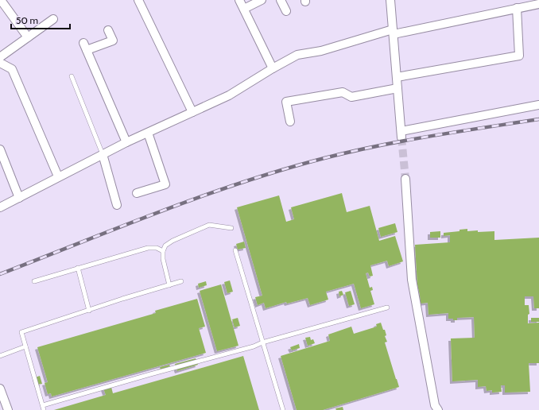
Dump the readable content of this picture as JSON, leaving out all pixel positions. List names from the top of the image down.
{
  "scale_bar": "50 m"
}
